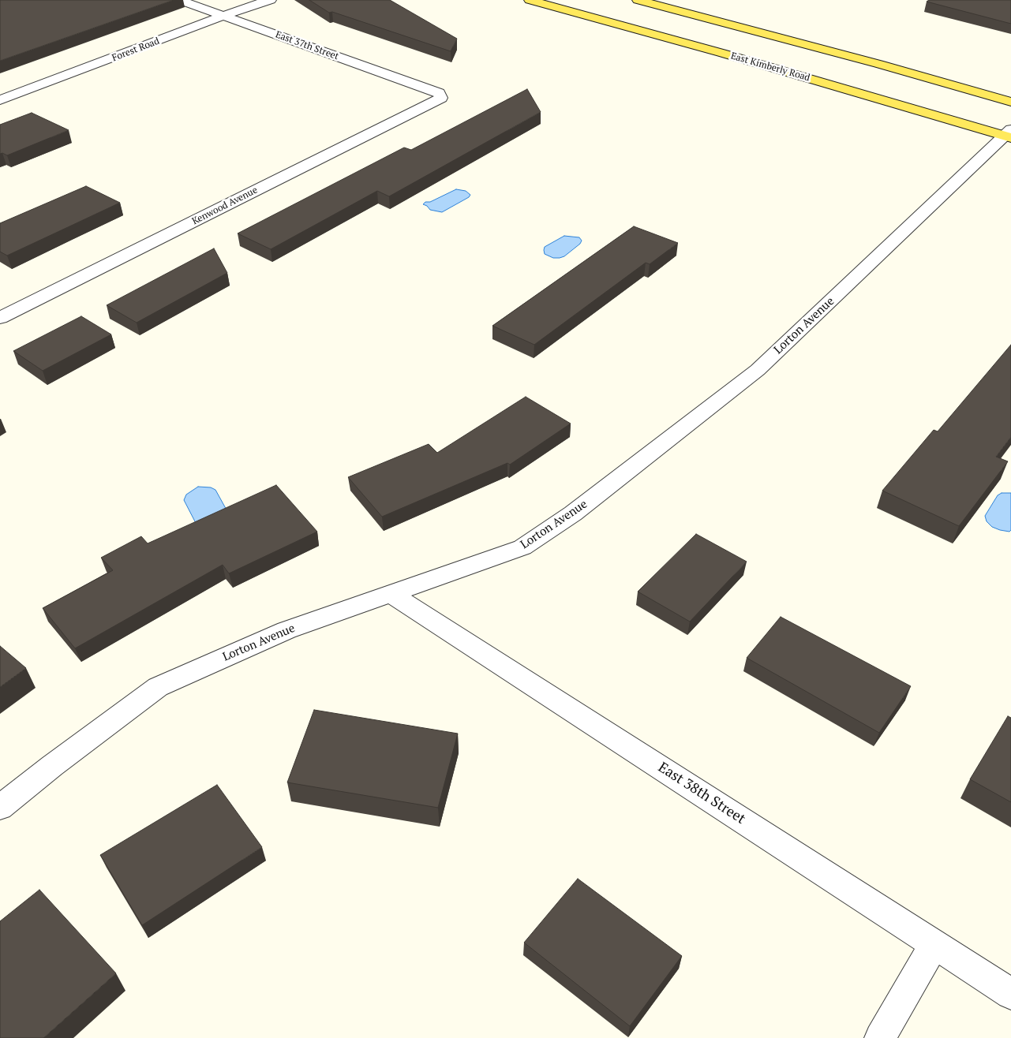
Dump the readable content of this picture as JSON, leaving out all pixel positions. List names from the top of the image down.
{
  "streets": {
    "main road": ["East Kimberly Road"],
    "street": [
      "East 37th Street",
      "Forest Road",
      "Kenwood Avenue",
      "Lorton Avenue",
      "East 38th Street"
    ]
  },
  "crossings": [
    ["East 37th Street", "Forest Road"],
    ["East 37th Street", "Kenwood Avenue"],
    ["East Kimberly Road", "Lorton Avenue"],
    ["Lorton Avenue", "East 38th Street"]
  ]
}
